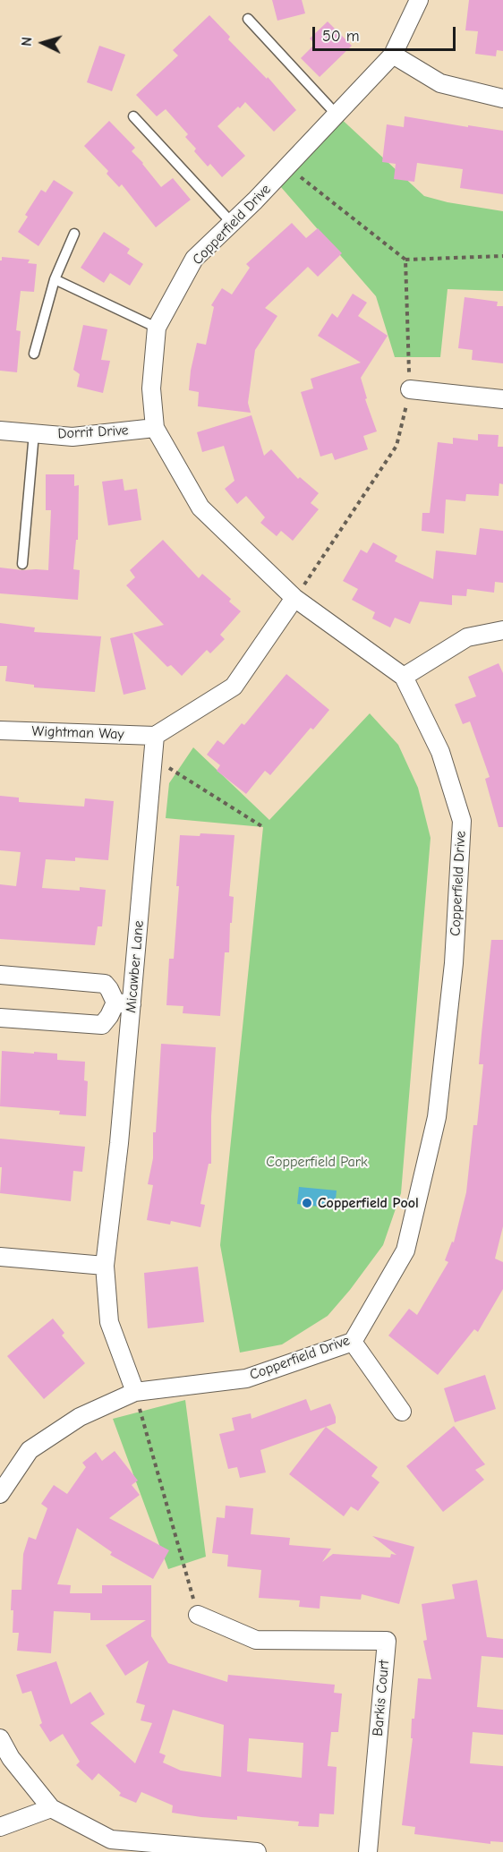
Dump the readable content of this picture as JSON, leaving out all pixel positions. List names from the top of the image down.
{
  "streets": {
    "street": [
      "Copperfield Drive",
      "Dorrit Drive",
      "Wightman Way",
      "Micawber Lane",
      "Barkis Court"
    ]
  },
  "crossings": [
    ["Copperfield Drive", "Dorrit Drive"],
    ["Copperfield Drive", "Micawber Lane"],
    ["Wightman Way", "Micawber Lane"]
  ],
  "parks": ["Copperfield Park"],
  "places": ["Copperfield Pool"],
  "scale_bar": "50 m",
  "north": "left"
}
